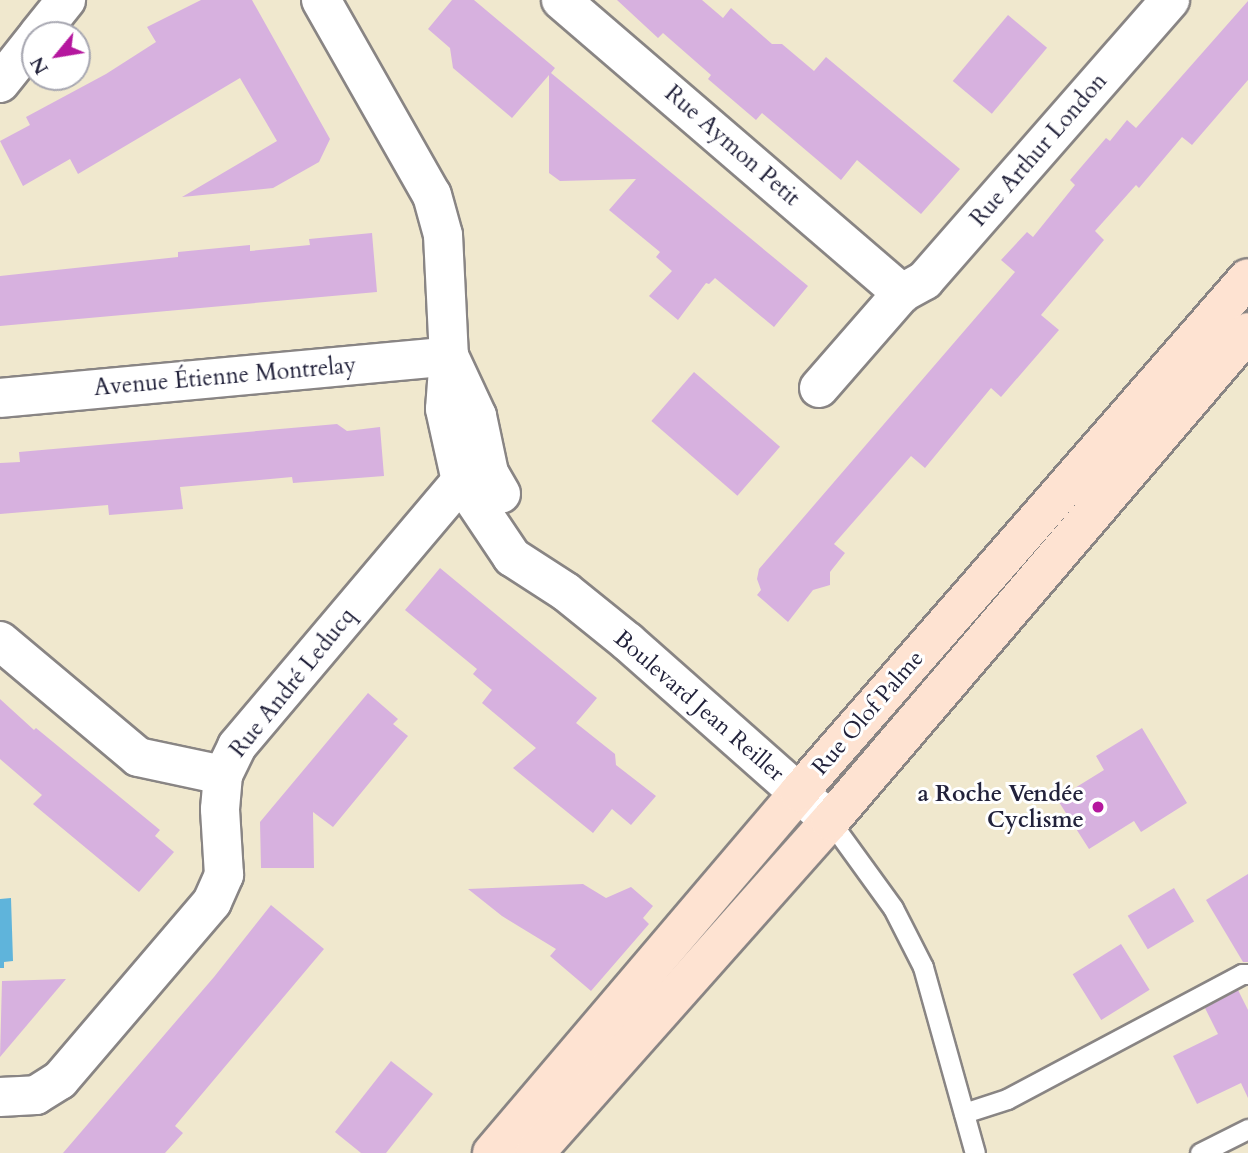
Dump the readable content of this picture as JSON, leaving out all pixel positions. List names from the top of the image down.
{
  "streets": {
    "main road": ["Rue Olof Palme"],
    "street": [
      "Rue Aymon Petit",
      "Rue Arthur London",
      "Avenue Étienne Montrelay",
      "Rue André Leducq",
      "Boulevard Jean Reiller"
    ]
  },
  "crossings": [
    ["Rue Aymon Petit", "Rue Arthur London"],
    ["Avenue Étienne Montrelay", "Boulevard Jean Reiller"],
    ["Rue André Leducq", "Boulevard Jean Reiller"],
    ["Boulevard Jean Reiller", "Rue Olof Palme"]
  ],
  "places": ["a Roche Vendée Cyclisme"],
  "north": "bottom left"
}
